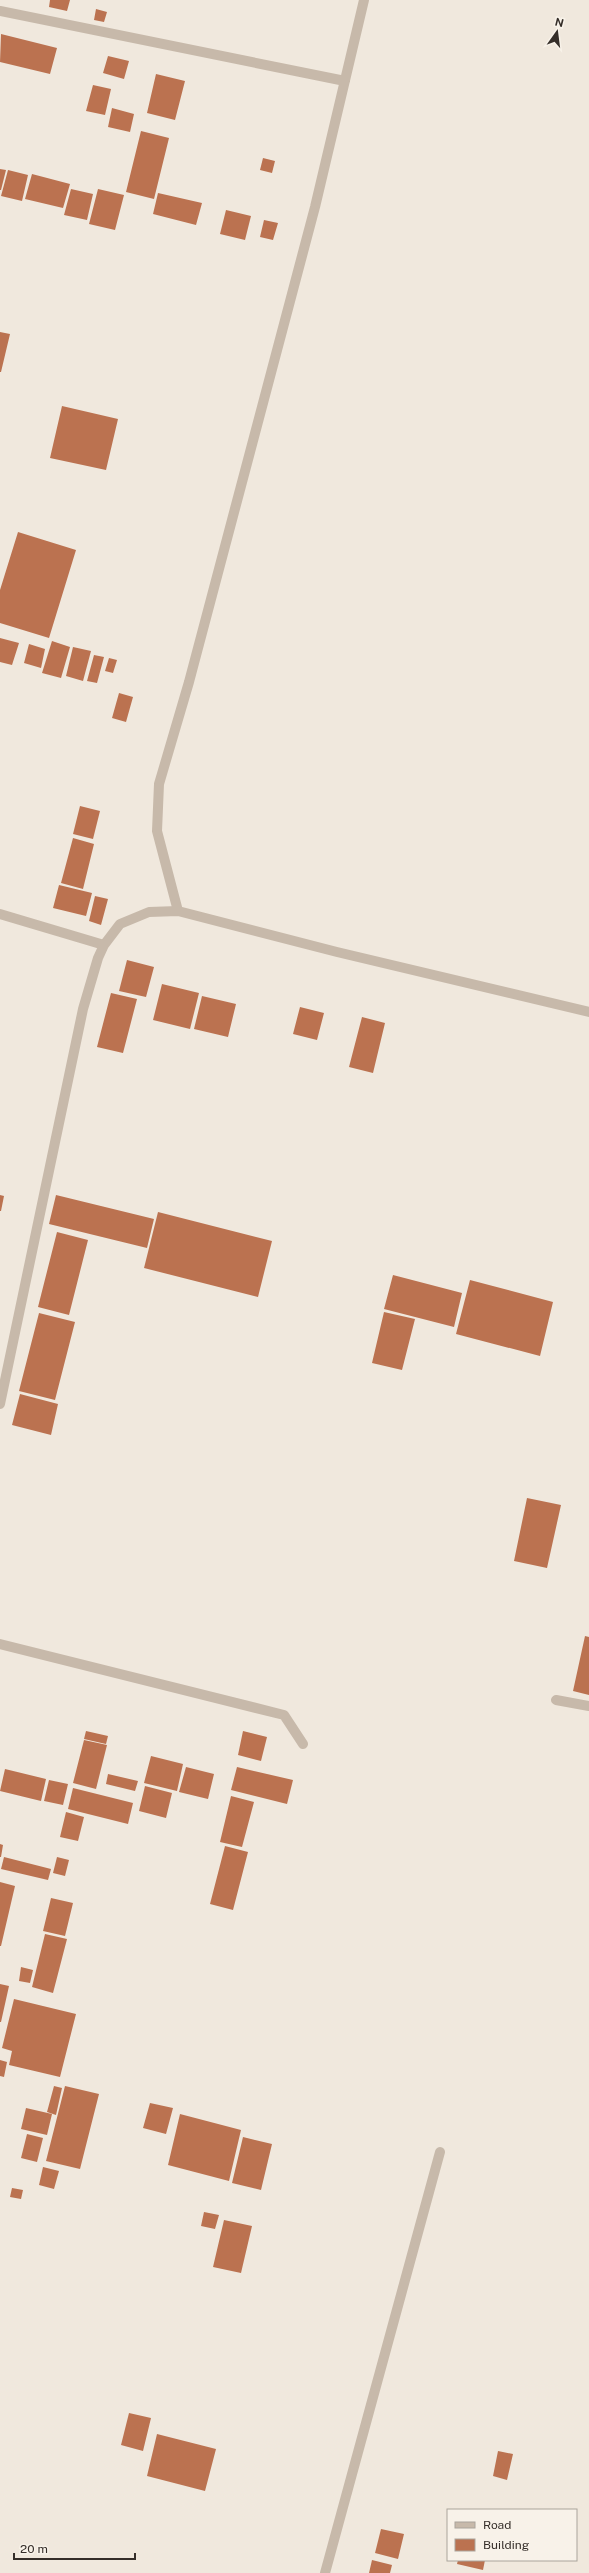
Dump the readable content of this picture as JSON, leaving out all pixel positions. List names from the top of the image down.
{
  "legend": ["Road", "Building"],
  "scale_bar": "20 m",
  "north": "top"
}
